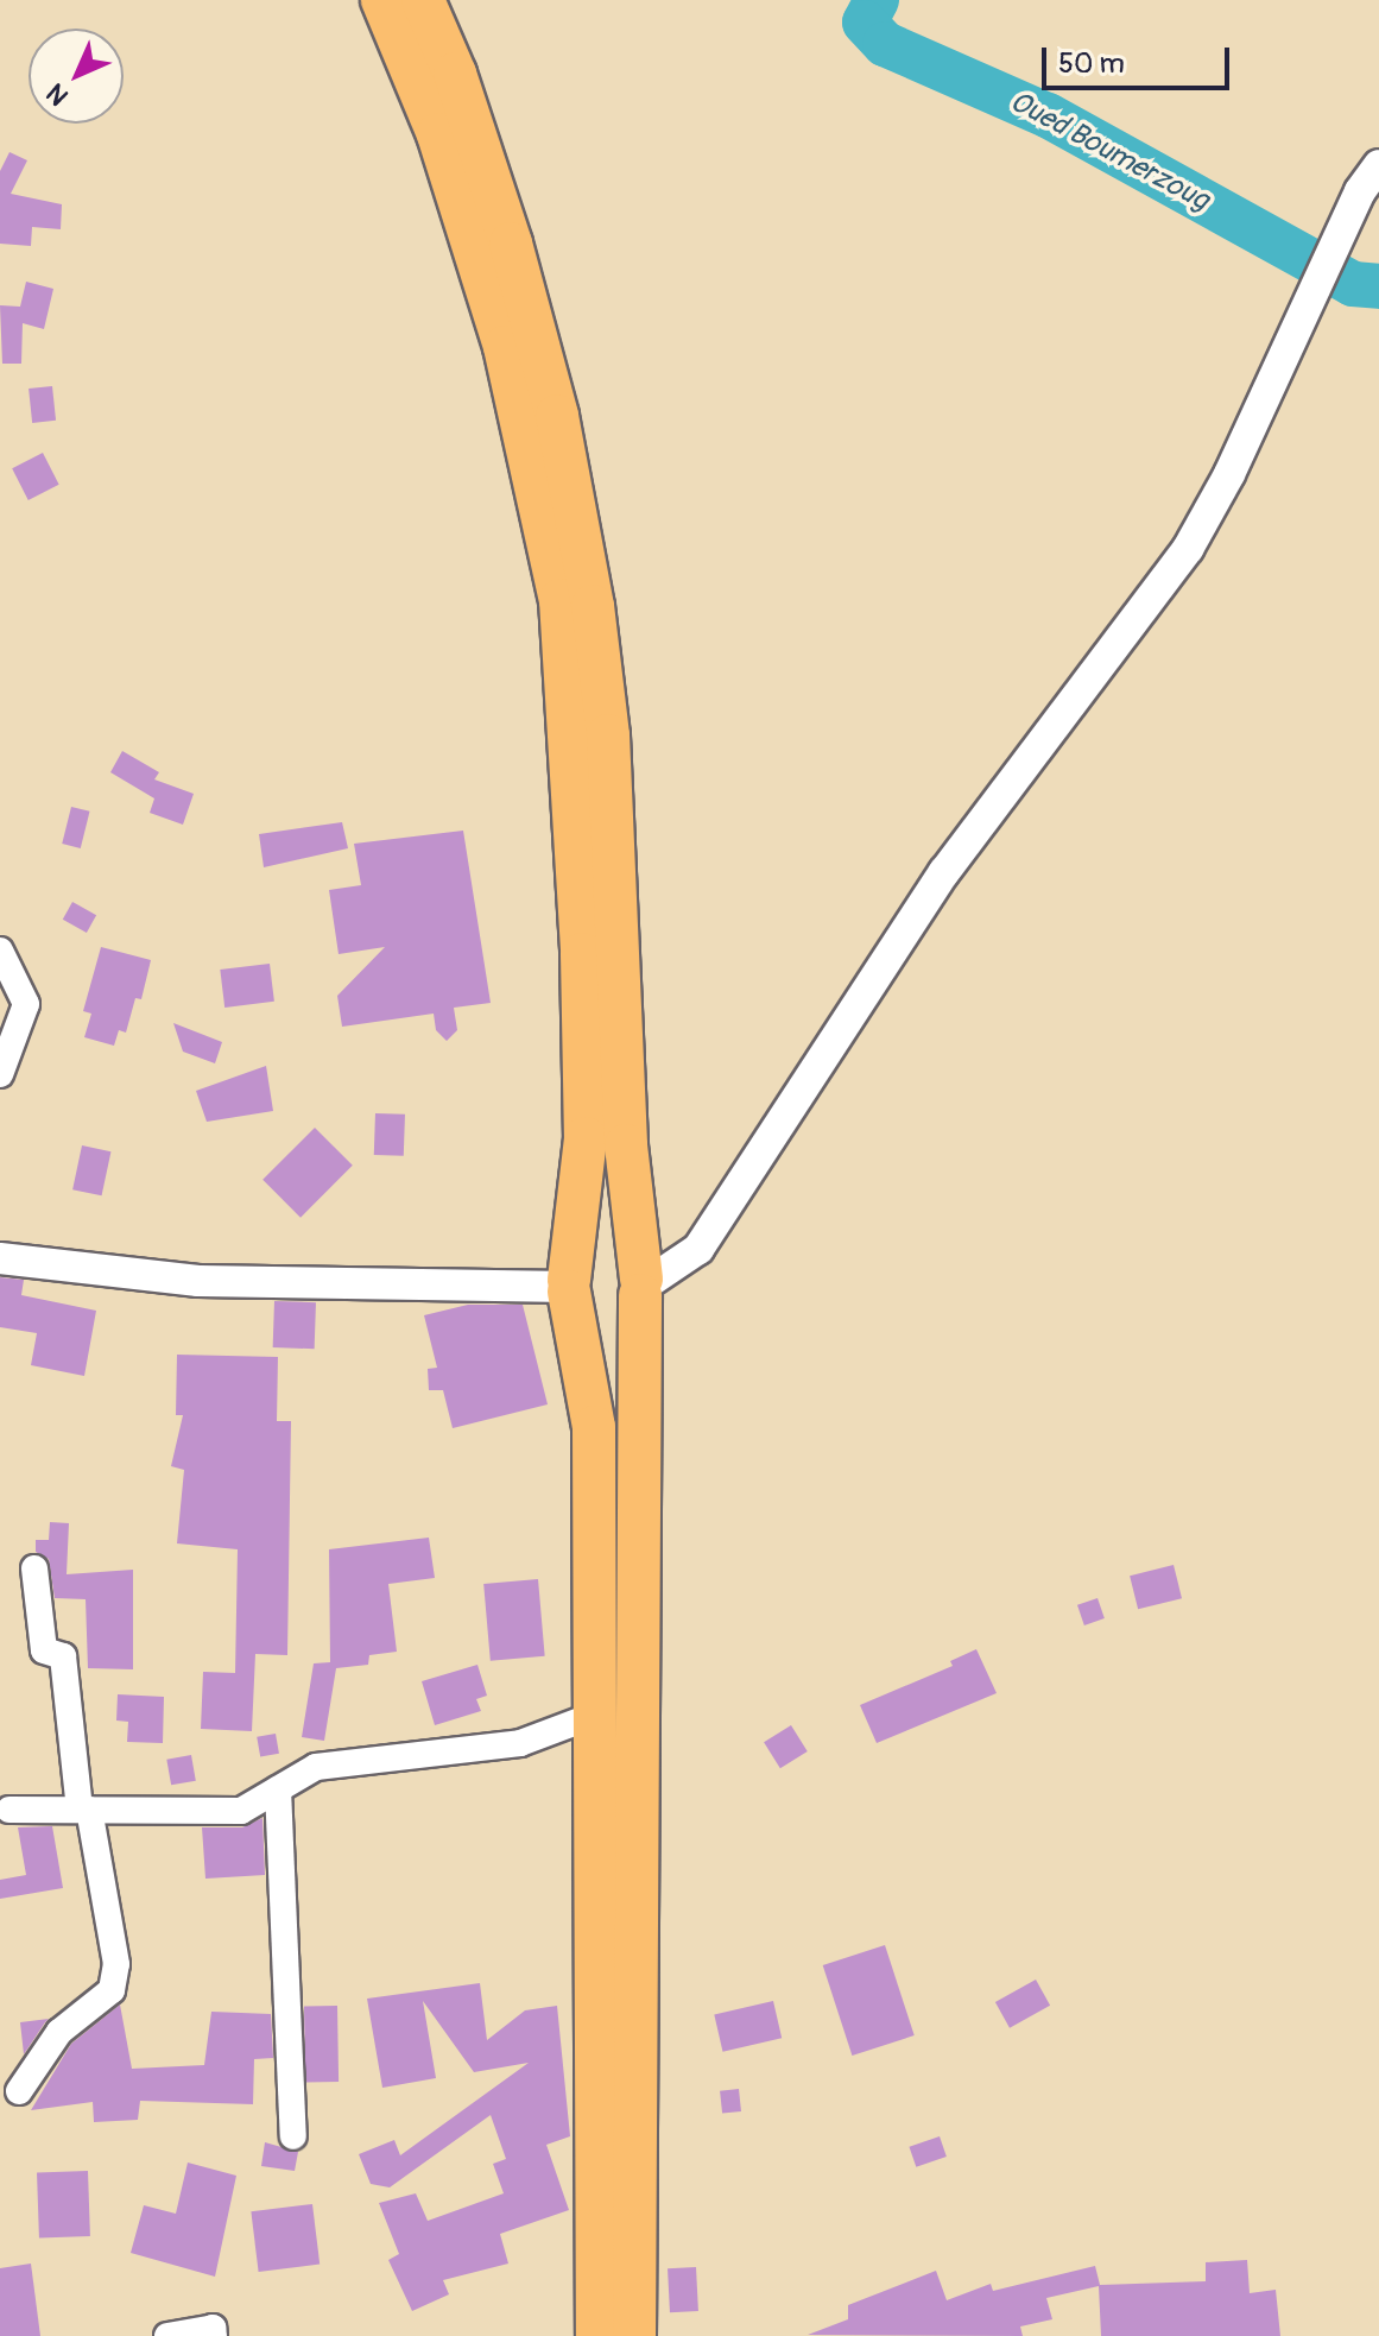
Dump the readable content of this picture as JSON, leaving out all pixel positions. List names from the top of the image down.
{
  "water": ["Oued Boumerzoug"],
  "scale_bar": "50 m",
  "north": "bottom left"
}
